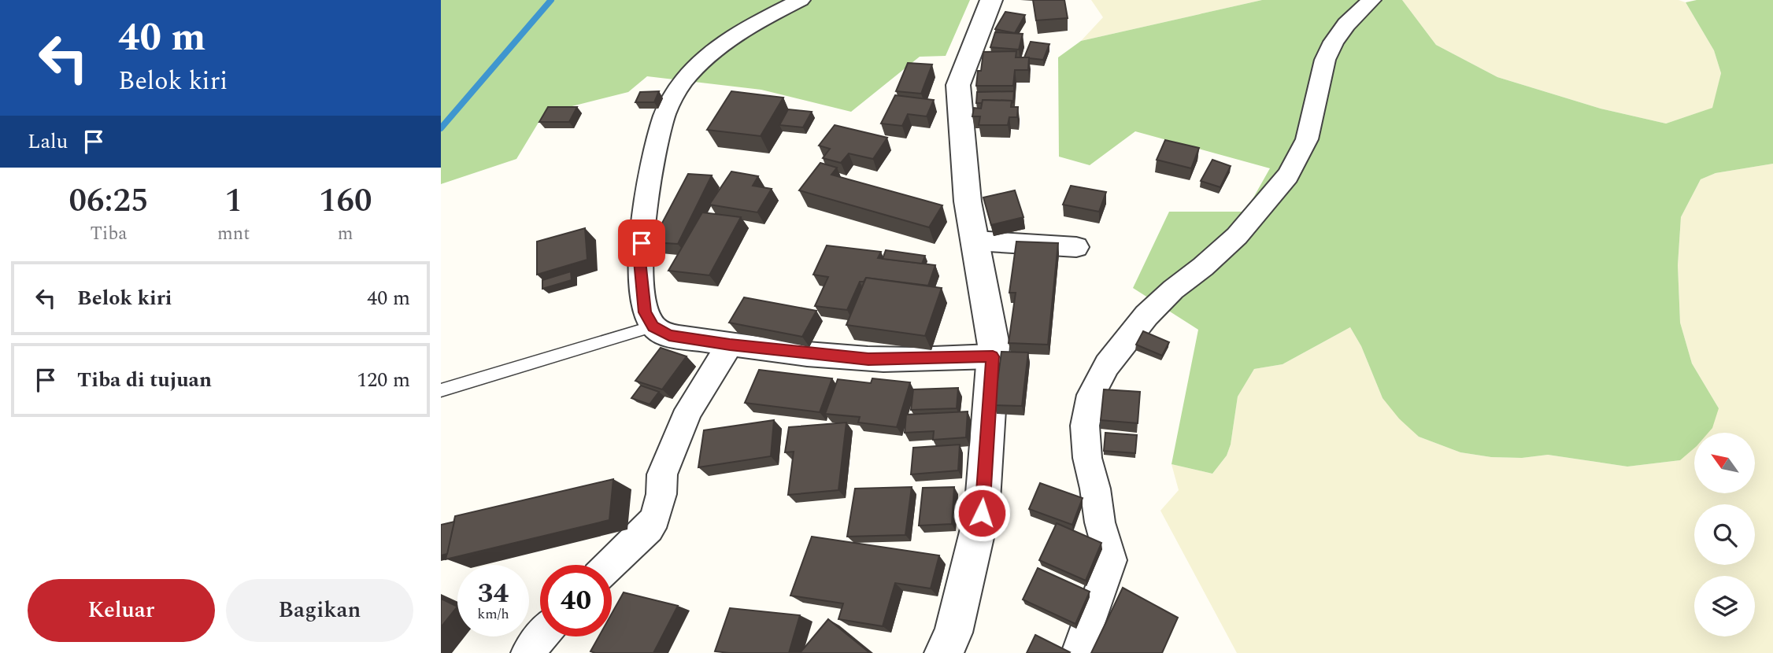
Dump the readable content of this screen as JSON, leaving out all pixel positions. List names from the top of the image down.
{
  "north": "top left",
  "page": {
    "turn": ["40 m", "Belok kiri"],
    "then": "Lalu",
    "eta": [
      "06:25",
      "Tiba",
      "1",
      "mnt",
      "160",
      "m"
    ],
    "list": [
      {
        "name": "Belok kiri",
        "value": "40 m"
      },
      {
        "name": "Tiba di tujuan",
        "value": "120 m"
      }
    ],
    "speed": "34 km/h",
    "limit": "40",
    "buttons": ["Keluar", "Bagikan"]
  }
}
